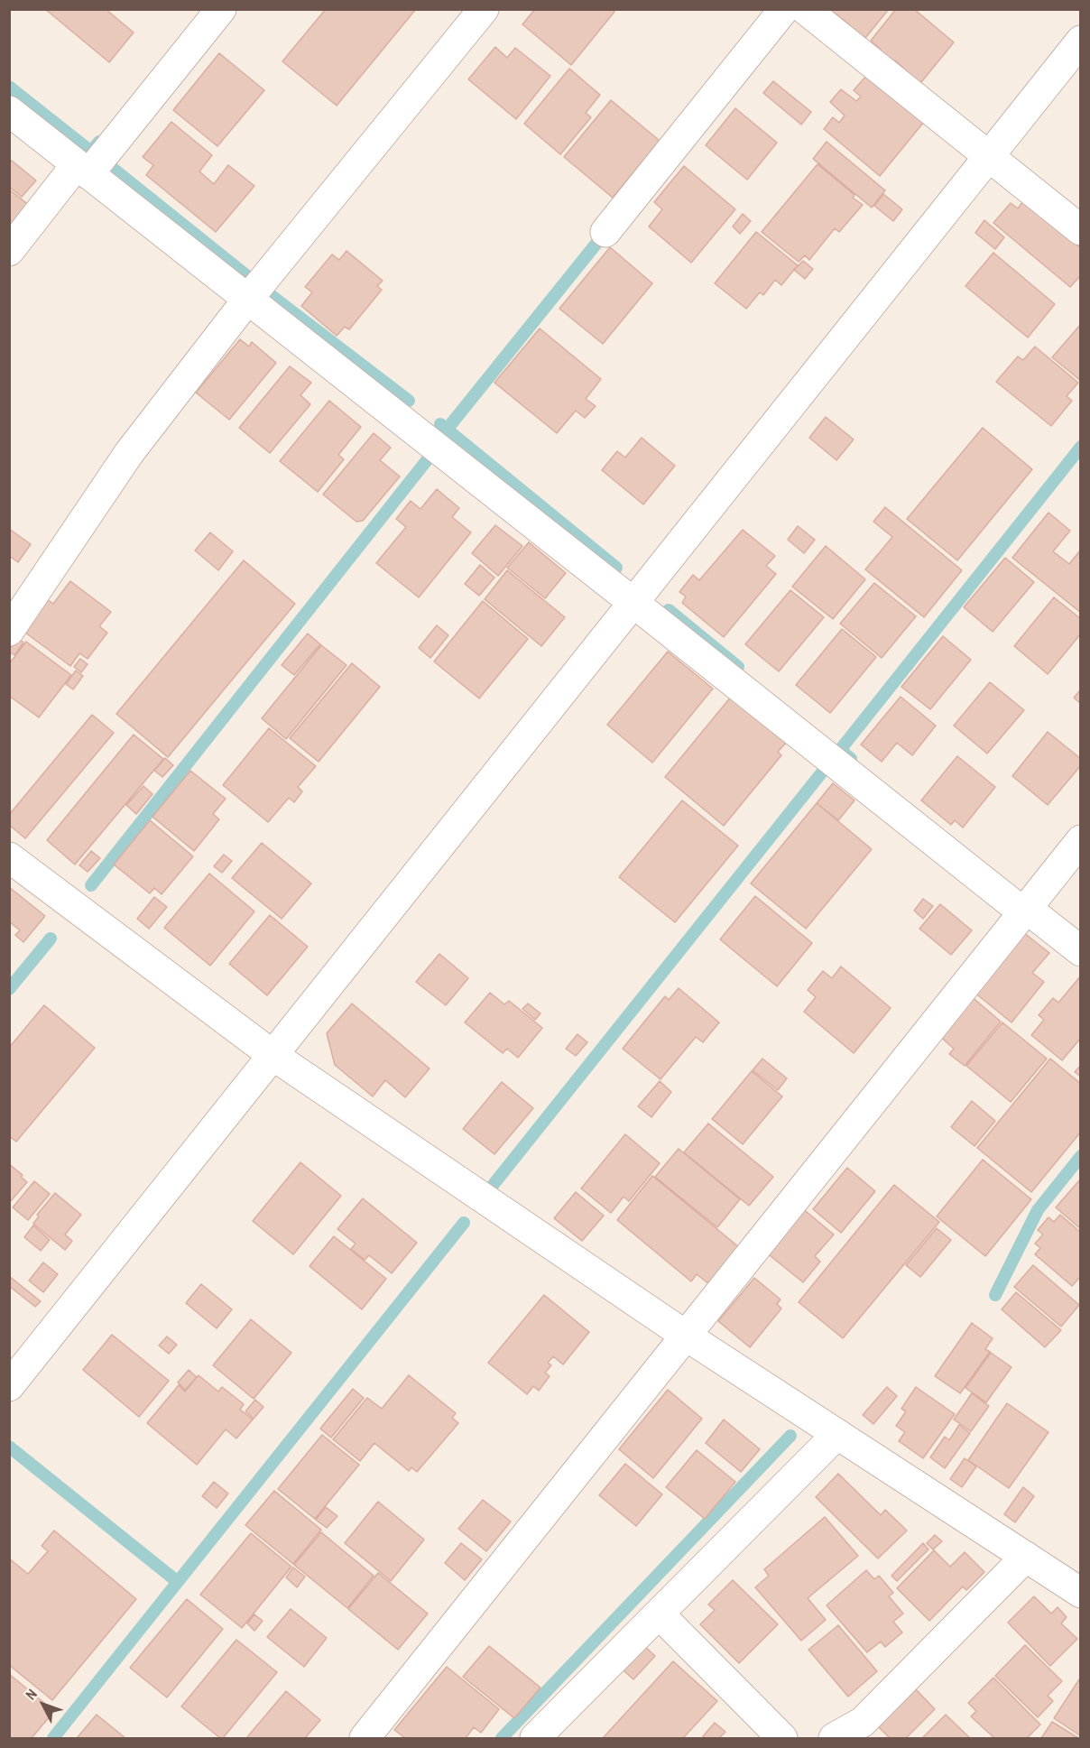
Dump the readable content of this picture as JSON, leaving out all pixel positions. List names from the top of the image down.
{
  "north": "top left"
}
